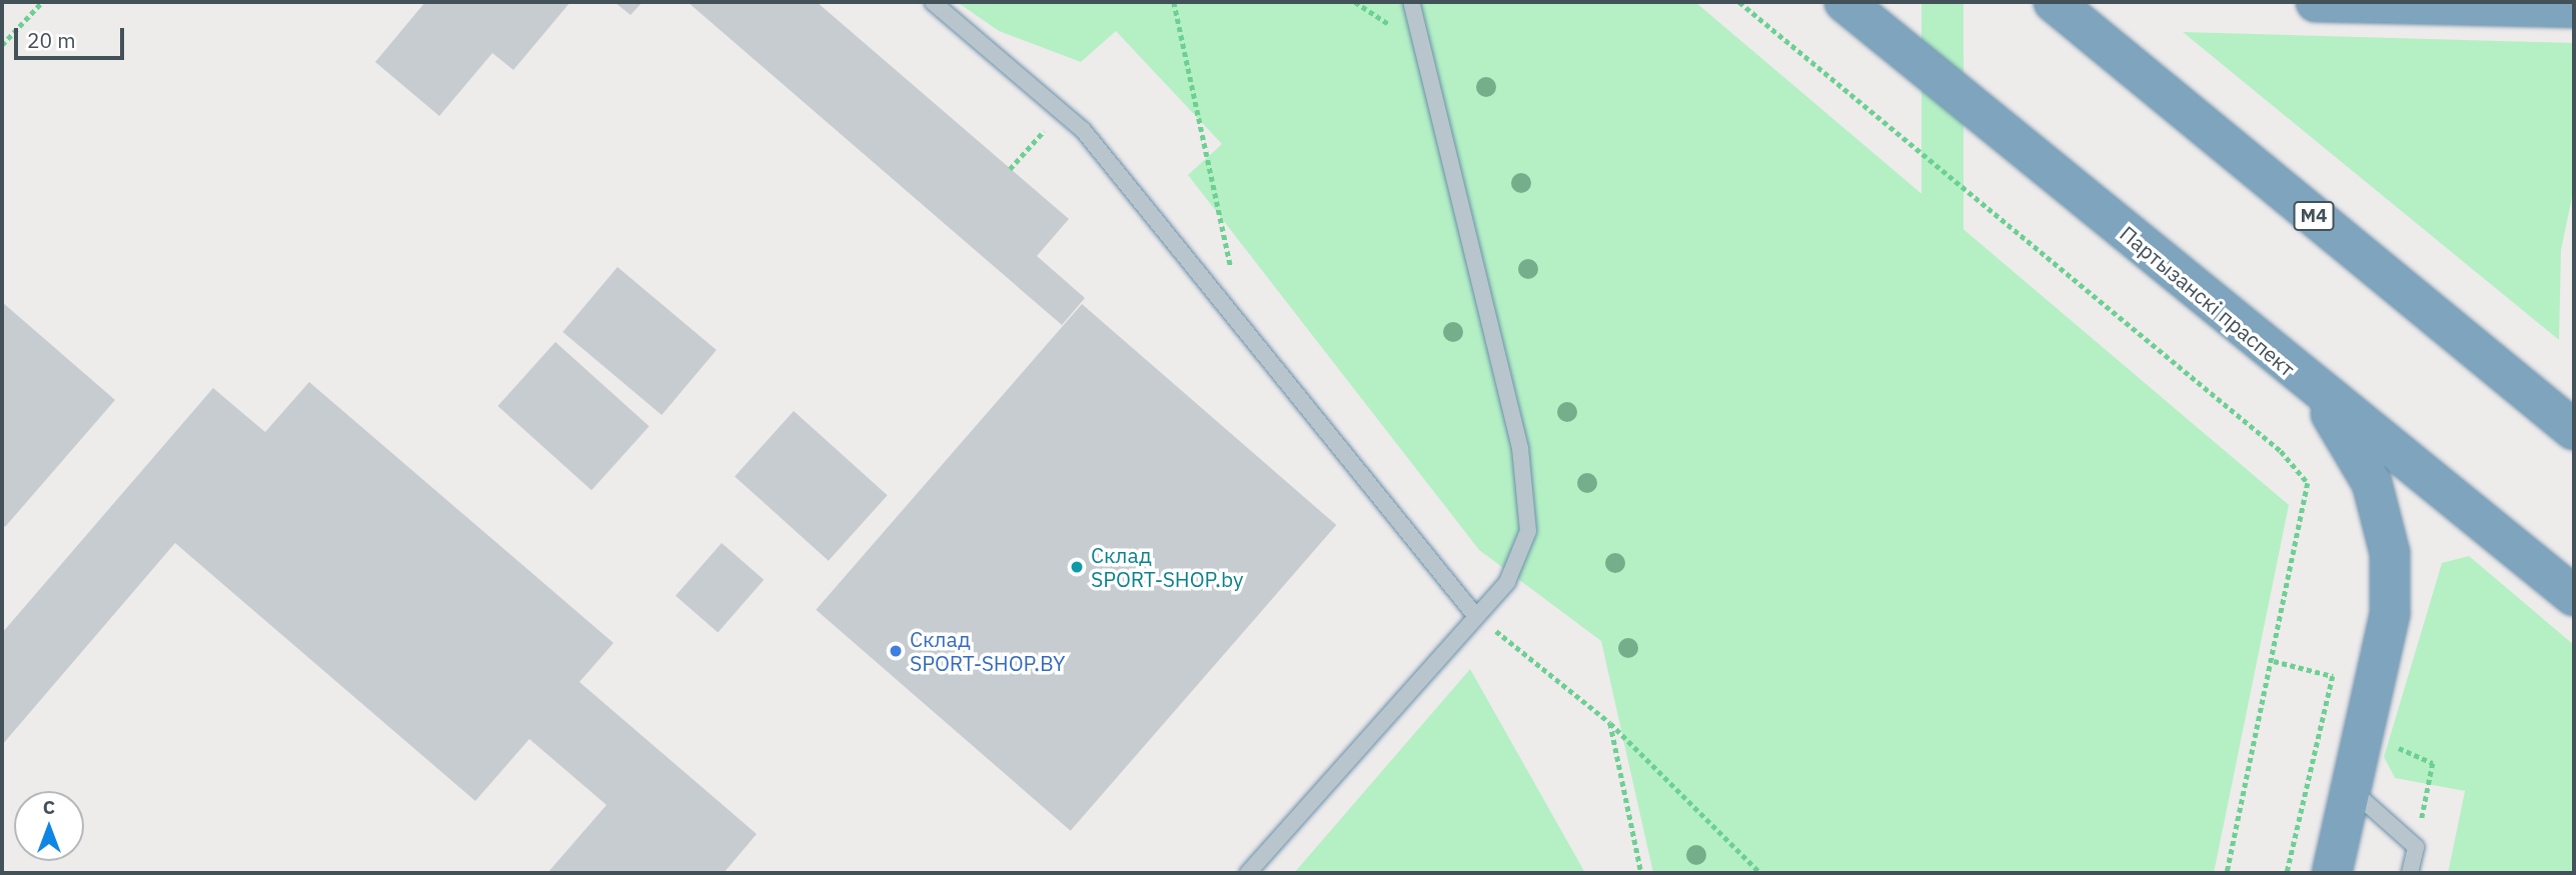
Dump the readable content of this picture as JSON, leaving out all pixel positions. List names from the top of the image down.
{
  "streets": {
    "highway": ["М4", "Партызанскі праспект"]
  },
  "places": ["Склад SPORT-SHOP.by", "Склад SPORT-SHOP.BY"],
  "scale_bar": "20 m",
  "north": "top"
}
